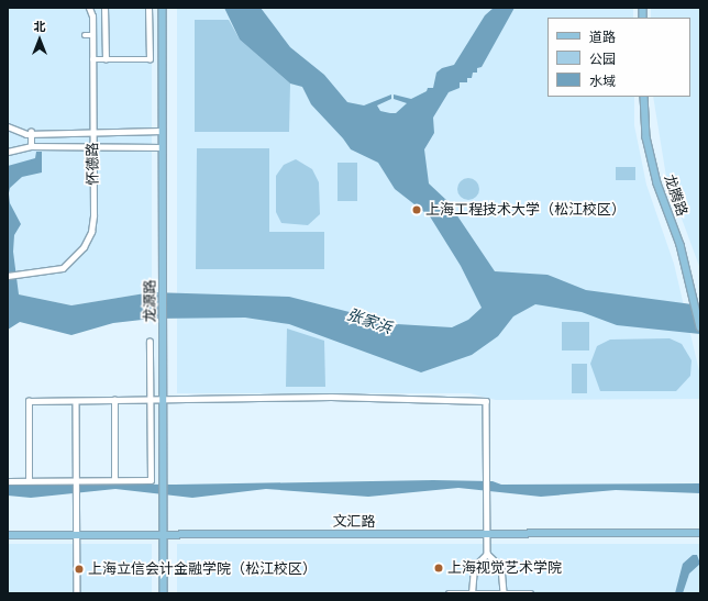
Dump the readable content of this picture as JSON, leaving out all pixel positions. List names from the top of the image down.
{
  "streets": {
    "main road": ["龙腾路", "龙源路", "文汇路"],
    "street": ["怀德路"]
  },
  "crossings": [
    ["龙源路", "文汇路"]
  ],
  "water": ["张家浜"],
  "places": ["上海工程技术大学（松江校区）", "上海视觉艺术学院", "上海立信会计金融学院（松江校区）"],
  "legend": ["道路", "公园", "水域"],
  "north": "top"
}
